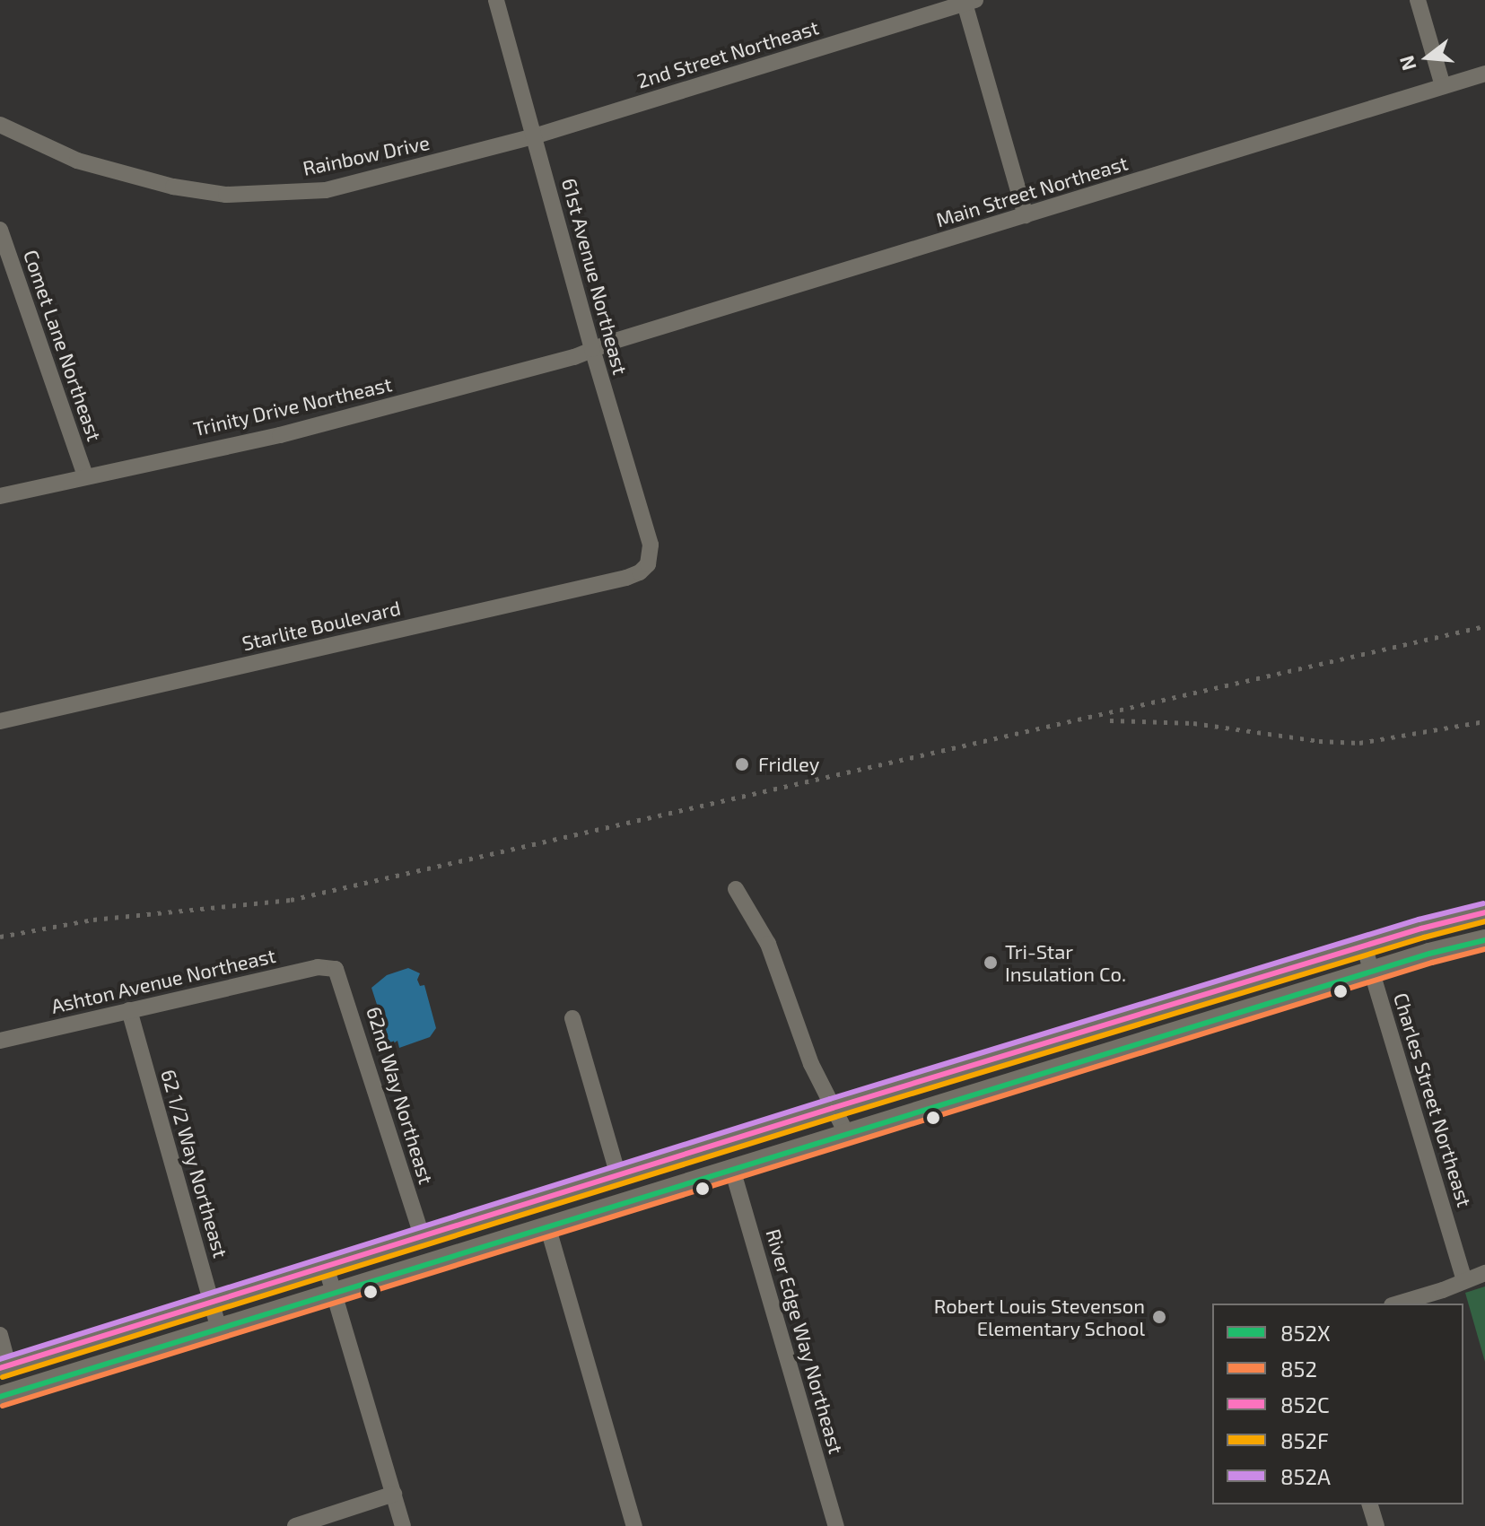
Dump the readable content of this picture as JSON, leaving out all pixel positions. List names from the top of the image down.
{
  "streets": {
    "street": [
      "2nd Street Northeast",
      "Rainbow Drive",
      "Main Street Northeast",
      "61st Avenue Northeast",
      "Comet Lane Northeast",
      "Trinity Drive Northeast",
      "Starlite Boulevard",
      "Ashton Avenue Northeast",
      "62nd Way Northeast",
      "Charles Street Northeast",
      "62 1/2 Way Northeast",
      "River Edge Way Northeast"
    ]
  },
  "crossings": [
    ["2nd Street Northeast", "Rainbow Drive"],
    ["2nd Street Northeast", "61st Avenue Northeast"],
    ["Rainbow Drive", "61st Avenue Northeast"],
    ["Main Street Northeast", "61st Avenue Northeast"],
    ["Main Street Northeast", "Trinity Drive Northeast"],
    ["61st Avenue Northeast", "Trinity Drive Northeast"],
    ["61st Avenue Northeast", "Starlite Boulevard"],
    ["Comet Lane Northeast", "Trinity Drive Northeast"],
    ["Ashton Avenue Northeast", "62nd Way Northeast"],
    ["Ashton Avenue Northeast", "62 1/2 Way Northeast"]
  ],
  "places": ["Fridley", "Tri-Star Insulation Co.", "Robert Louis Stevenson Elementary School"],
  "lines": [
    "transit line 852A",
    "transit line 852C",
    "transit line 852F",
    "transit line 852X",
    "transit line 852"
  ],
  "legend": [
    "852X",
    "852",
    "852C",
    "852F",
    "852A"
  ],
  "north": "left"
}
